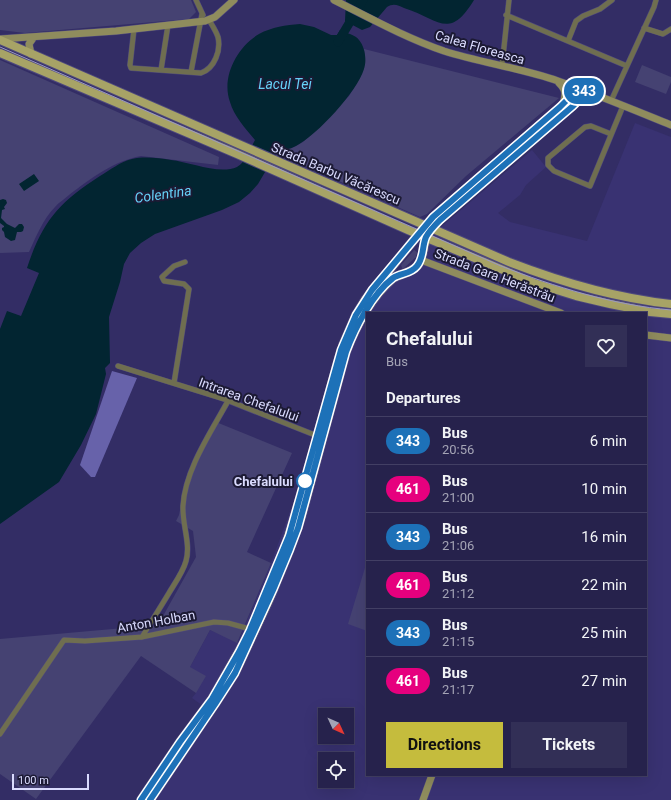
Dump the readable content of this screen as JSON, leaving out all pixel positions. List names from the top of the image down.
{
  "streets": {
    "main road": ["Calea Floreasca", "Strada Barbu Văcărescu", "Strada Gara Herăstrău"],
    "street": ["Intrarea Chefalului", "Anton Holban"]
  },
  "water": ["Lacul Tei", "Colentina"],
  "places": ["Chefalului"],
  "lines": ["bus line 343"],
  "scale_bar": "100 m",
  "north": "bottom right",
  "page": {
    "on_map": "343",
    "heading": [
      ["Chefalului", "Bus"],
      "Departures"
    ],
    "list": [
      {
        "mark": "343",
        "name": "Bus",
        "note": "20:56",
        "value": "6 min"
      },
      {
        "mark": "461",
        "name": "Bus",
        "note": "21:00",
        "value": "10 min"
      },
      {
        "mark": "343",
        "name": "Bus",
        "note": "21:06",
        "value": "16 min"
      },
      {
        "mark": "461",
        "name": "Bus",
        "note": "21:12",
        "value": "22 min"
      },
      {
        "mark": "343",
        "name": "Bus",
        "note": "21:15",
        "value": "25 min"
      },
      {
        "mark": "461",
        "name": "Bus",
        "note": "21:17",
        "value": "27 min"
      }
    ],
    "buttons": ["Directions", "Tickets"],
    "scale": "100 m"
  }
}
